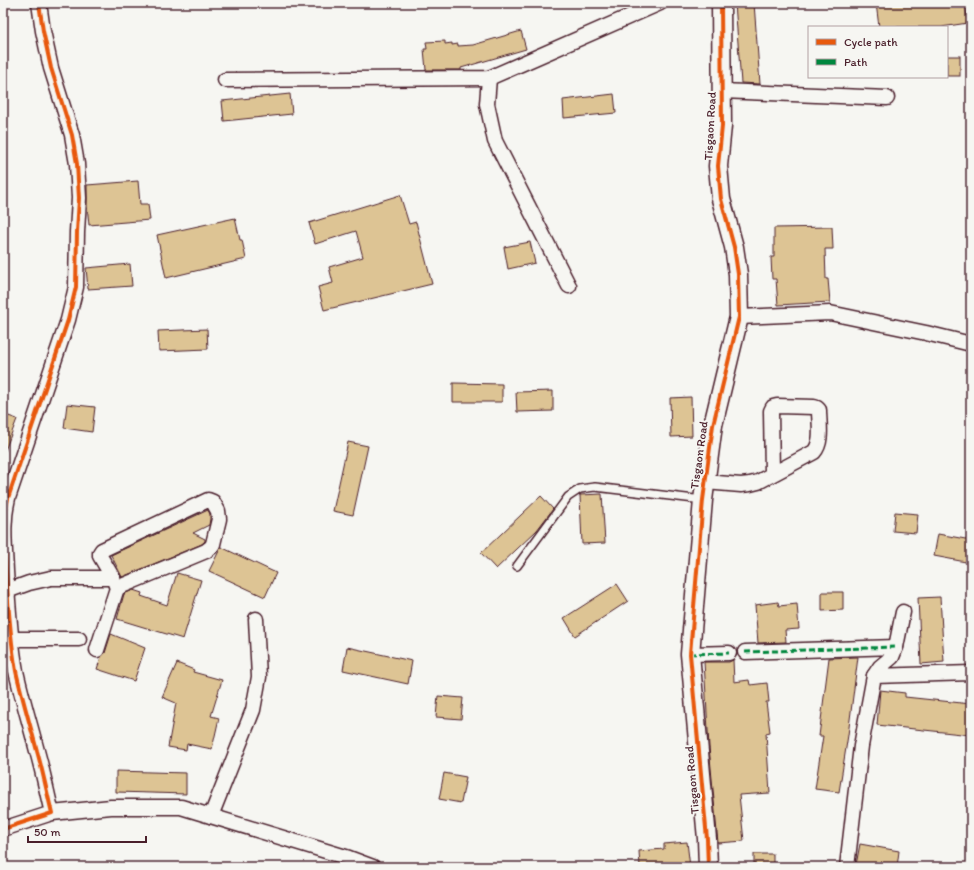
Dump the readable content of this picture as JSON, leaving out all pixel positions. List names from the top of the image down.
{
  "streets": {
    "street": ["Tisgaon Road"]
  },
  "legend": ["Cycle path", "Path"],
  "scale_bar": "50 m"
}
